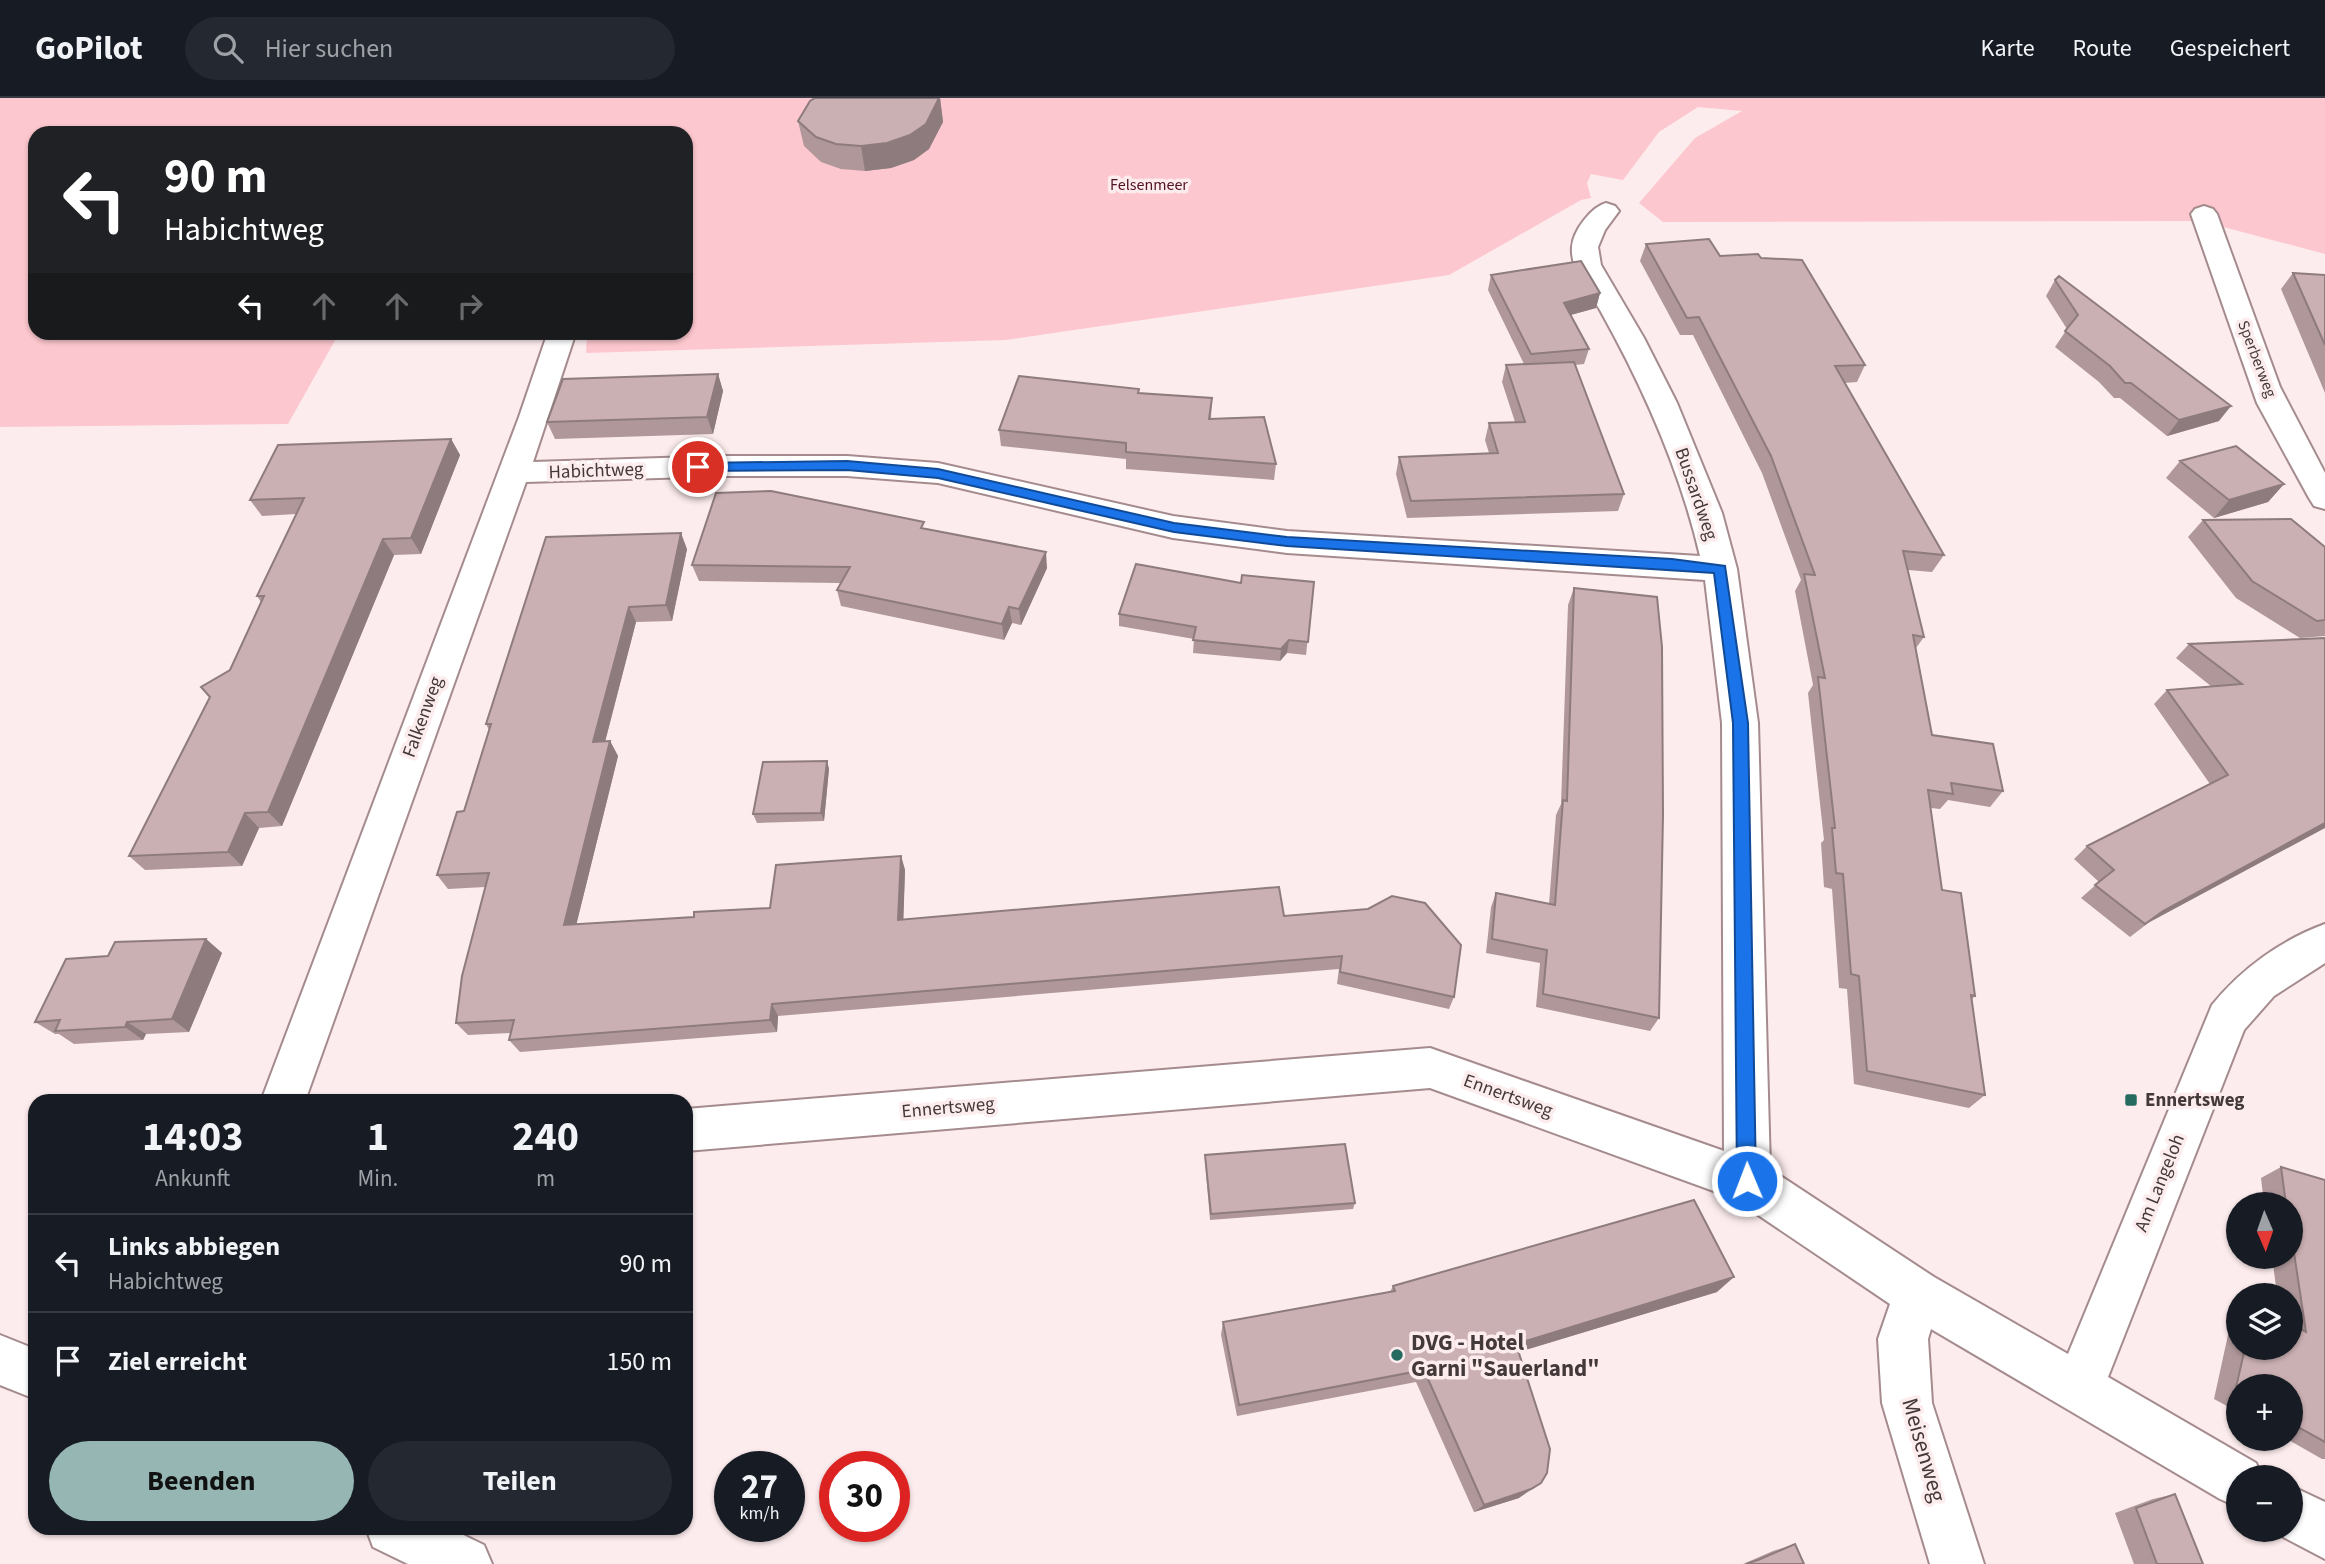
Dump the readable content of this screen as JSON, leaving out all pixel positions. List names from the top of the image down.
{
  "streets": {
    "street": [
      "Sperberweg",
      "Habichtweg",
      "Bussardweg",
      "Falkenweg",
      "Ennertsweg",
      "Am Langeloh",
      "Meisenweg"
    ]
  },
  "crossings": [
    ["Habichtweg", "Bussardweg"],
    ["Habichtweg", "Falkenweg"],
    ["Bussardweg", "Ennertsweg"],
    ["Ennertsweg", "Am Langeloh"],
    ["Ennertsweg", "Meisenweg"]
  ],
  "parks": ["Felsenmeer"],
  "places": {
    "transit": ["Ennertsweg"],
    "other": ["DVG - Hotel Garni \"Sauerland\""]
  },
  "north": "bottom",
  "page": {
    "header": "GoPilot",
    "search": "Hier suchen",
    "nav": ["Karte", "Route", "Gespeichert"],
    "turn": ["90 m", "Habichtweg"],
    "eta": [
      "14:03",
      "Ankunft",
      "1",
      "Min.",
      "240",
      "m"
    ],
    "map_buttons": ["+", "−"],
    "list": [
      {
        "name": "Links abbiegen",
        "note": "Habichtweg",
        "value": "90 m"
      },
      {
        "name": "Ziel erreicht",
        "value": "150 m"
      }
    ],
    "buttons": ["Beenden", "Teilen"],
    "speed": "27 km/h",
    "limit": "30"
  }
}
